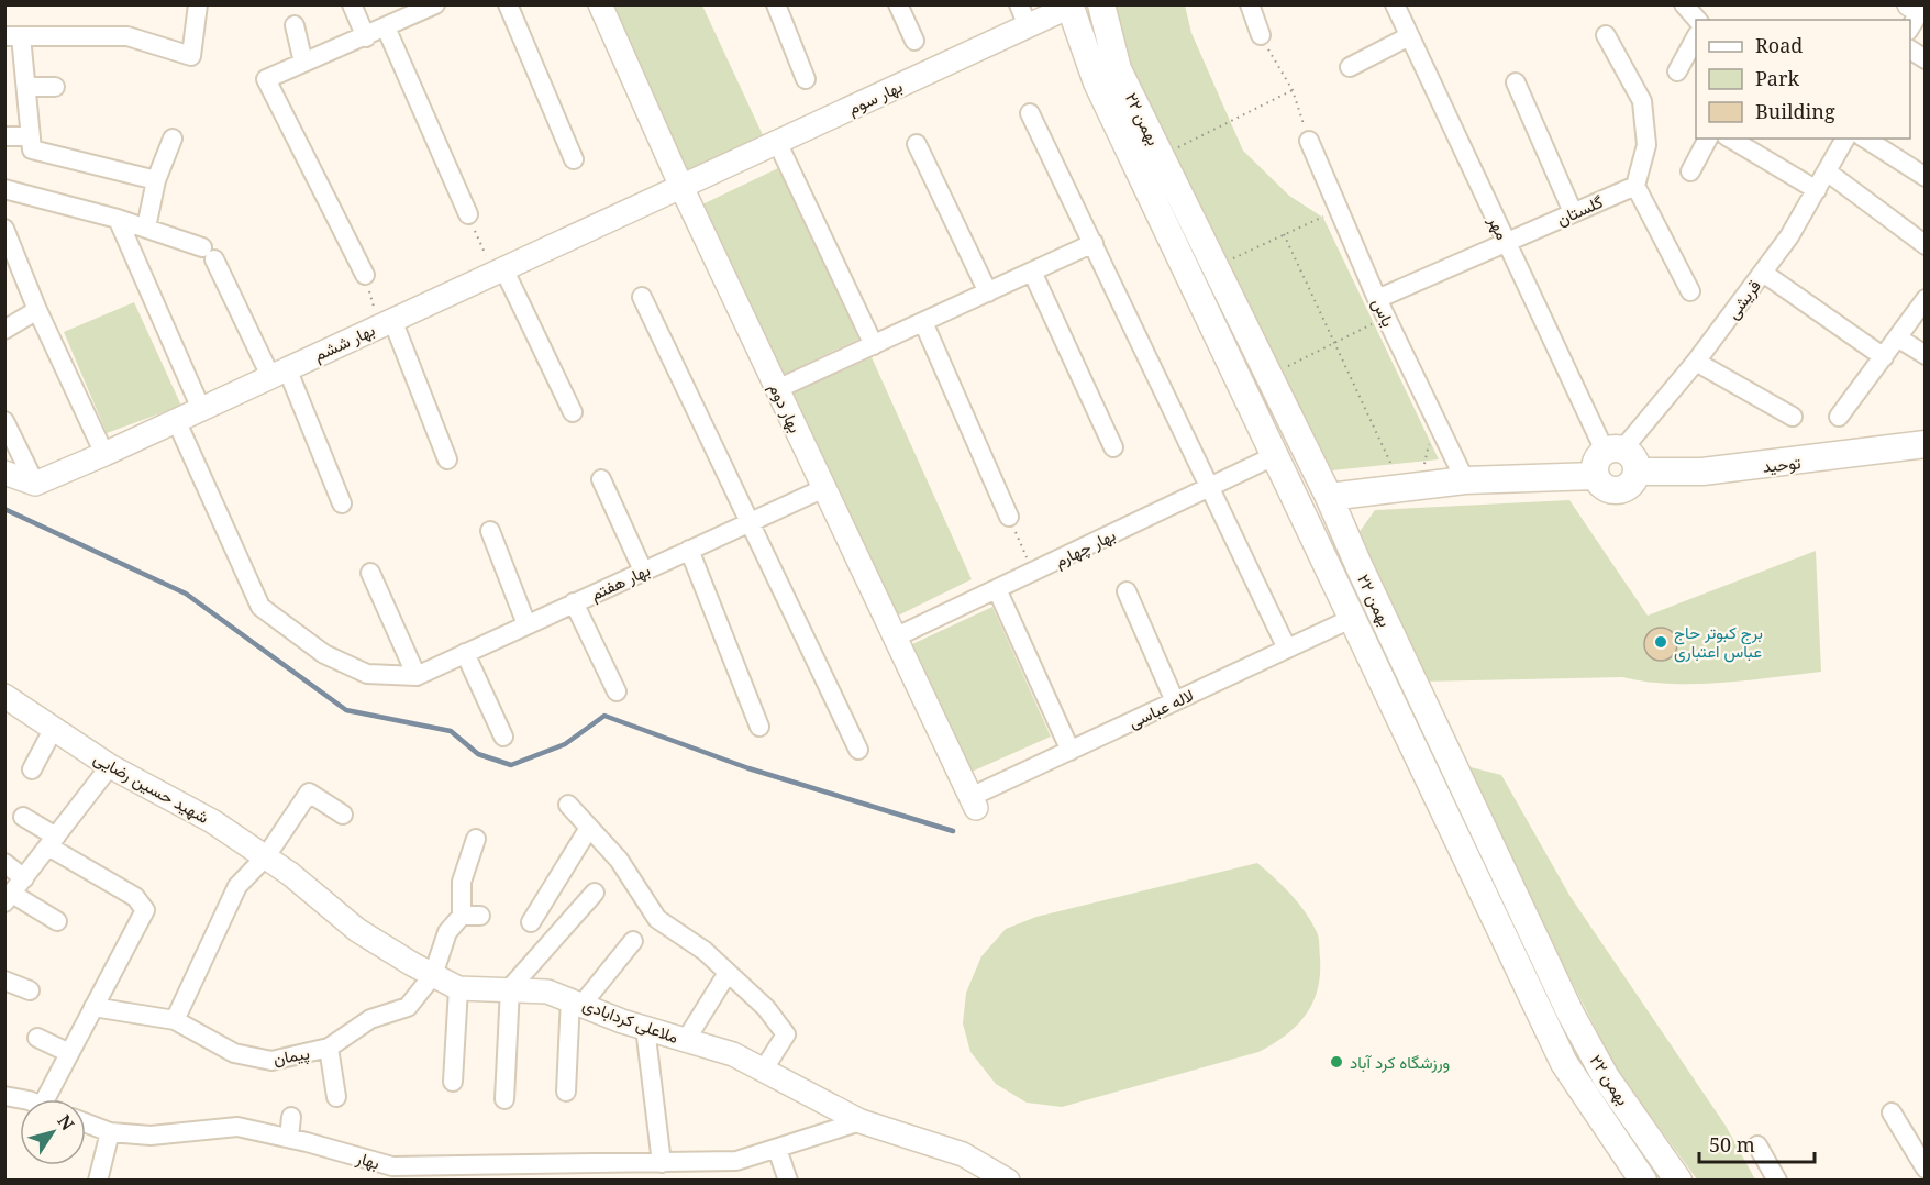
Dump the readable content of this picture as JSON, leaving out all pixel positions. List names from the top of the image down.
{
  "streets": {
    "main road": ["۲۲ بهمن", "توحید"],
    "street": [
      "بهار سوم",
      "گلستان",
      "مهر",
      "قریشی",
      "یاس",
      "بهار ششم",
      "بهار دوم",
      "بهار چهارم",
      "بهار هفتم",
      "لاله عباسی",
      "شهید حسین رضایی",
      "ملاعلی کردابادی",
      "پیمان",
      "بهار"
    ]
  },
  "crossings": [
    ["بهار سوم", "۲۲ بهمن"],
    ["بهار سوم", "بهار ششم"],
    ["بهار سوم", "بهار دوم"],
    ["۲۲ بهمن", "بهار چهارم"],
    ["۲۲ بهمن", "لاله عباسی"],
    ["گلستان", "مهر"],
    ["گلستان", "یاس"],
    ["مهر", "قریشی"],
    ["مهر", "توحید"],
    ["قریشی", "توحید"],
    ["بهار ششم", "بهار دوم"],
    ["بهار دوم", "بهار چهارم"],
    ["بهار دوم", "بهار هفتم"],
    ["بهار دوم", "لاله عباسی"],
    ["شهید حسین رضایی", "ملاعلی کردابادی"],
    ["ملاعلی کردابادی", "پیمان"],
    ["ملاعلی کردابادی", "بهار"]
  ],
  "places": ["برج کبوتر حاج عباس اعتباری", "ورزشگاه کرد آباد"],
  "legend": ["Road", "Park", "Building"],
  "scale_bar": "50 m",
  "north": "top right"
}
